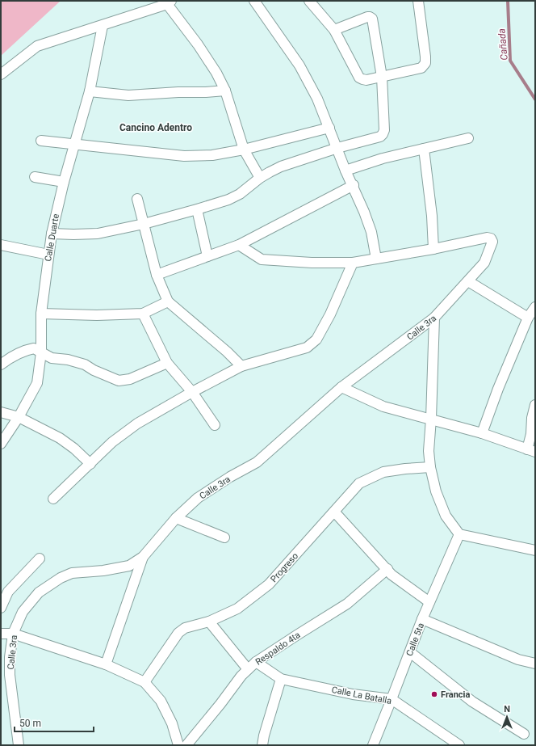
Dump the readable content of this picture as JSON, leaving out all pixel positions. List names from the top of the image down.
{
  "streets": {
    "street": [
      "Calle Duarte",
      "Calle 3ra",
      "Progreso",
      "Calle 5ta",
      "Respaldo 4ta",
      "Calle La Batalla"
    ]
  },
  "crossings": [
    ["Calle 5ta", "Calle La Batalla"],
    ["Respaldo 4ta", "Calle La Batalla"]
  ],
  "districts": ["Cancino Adentro"],
  "water": ["Cañada"],
  "places": ["Francia"],
  "scale_bar": "50 m",
  "north": "top"
}
